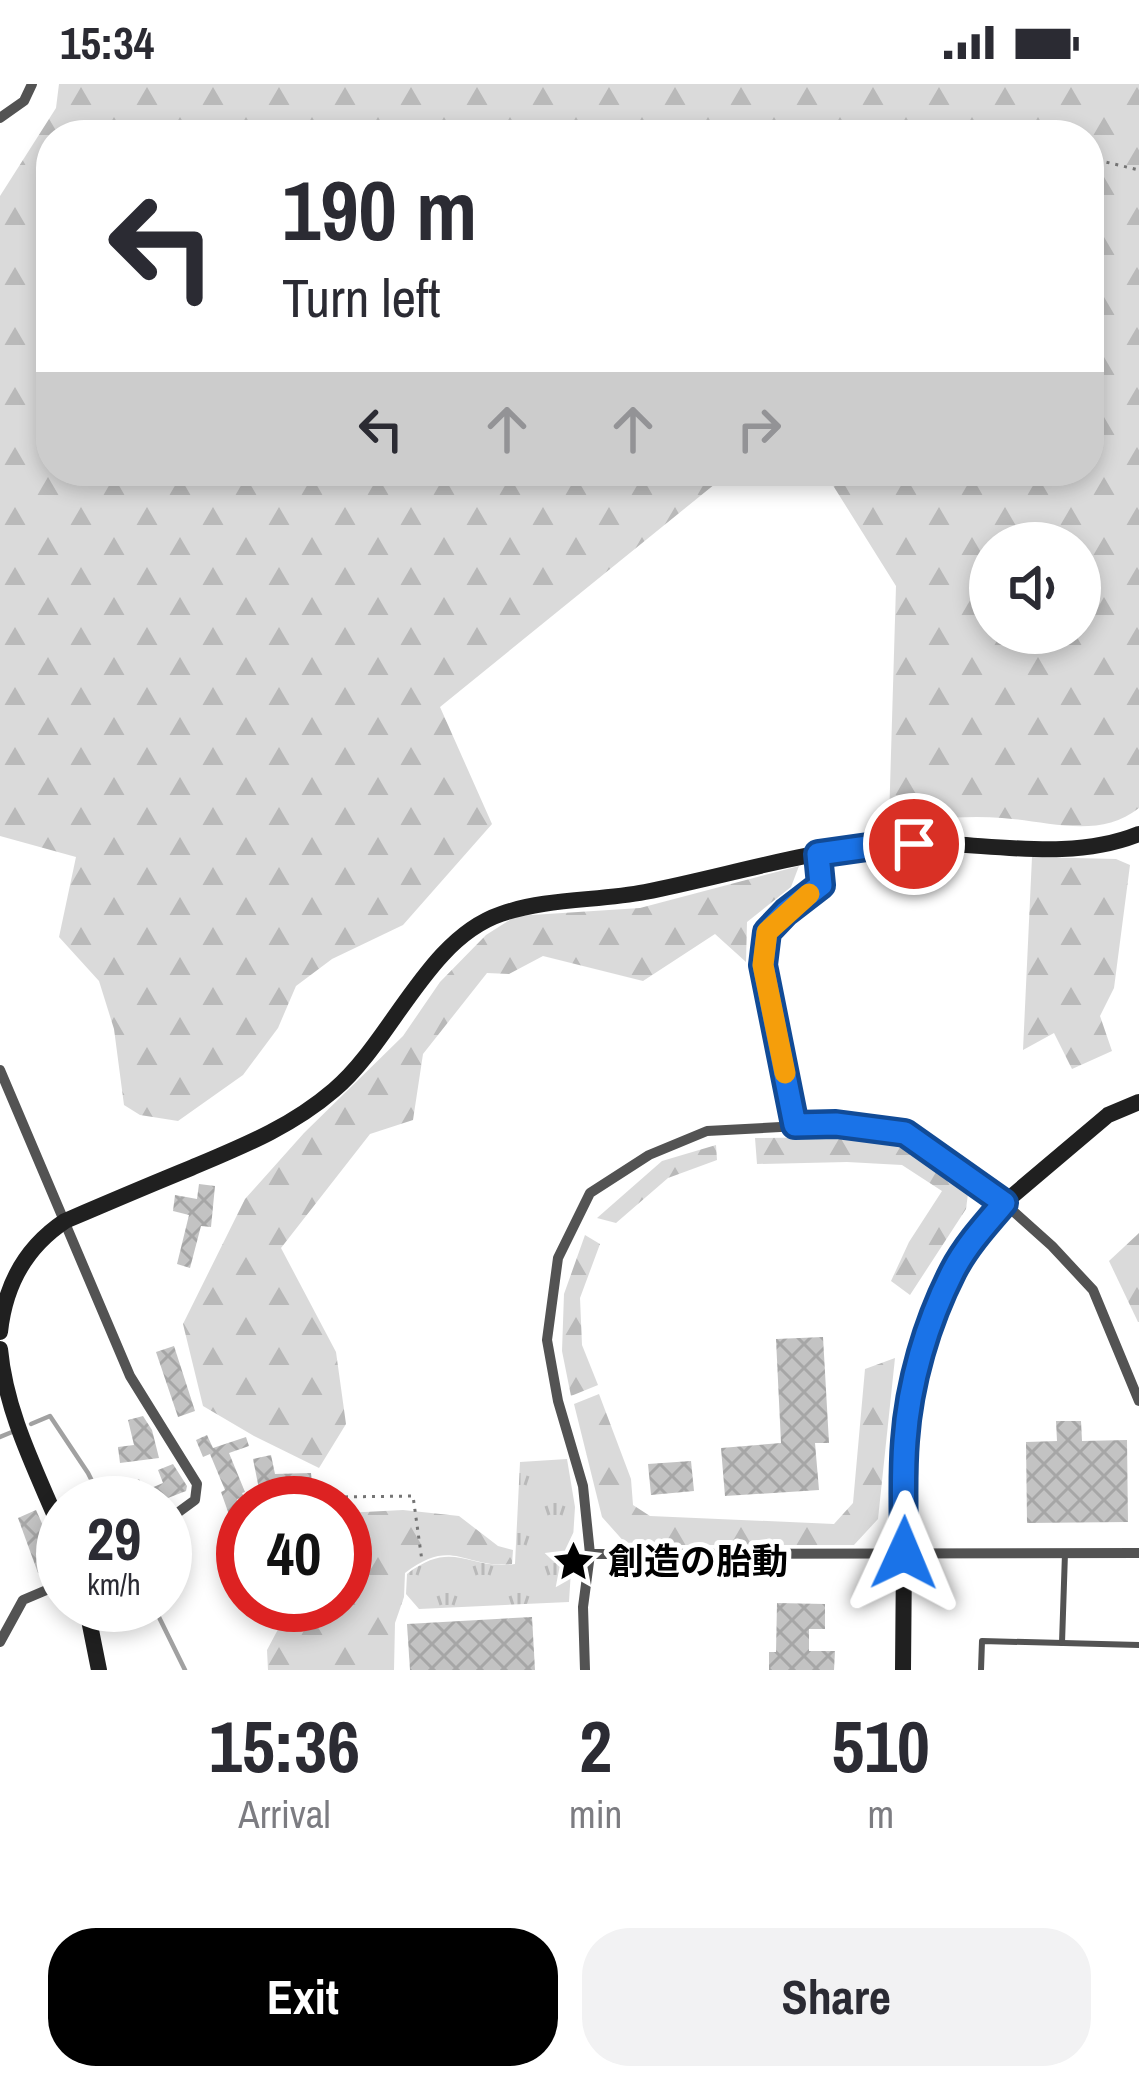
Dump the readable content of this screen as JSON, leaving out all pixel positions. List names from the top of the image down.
{
  "places": {
    "place": ["創造の胎動"]
  },
  "page": {
    "status": "15:34",
    "turn": ["190 m", "Turn left"],
    "speed": "29 km/h",
    "limit": "40",
    "eta": [
      "15:36",
      "Arrival",
      "2",
      "min",
      "510",
      "m"
    ],
    "buttons": ["Exit", "Share"]
  }
}
